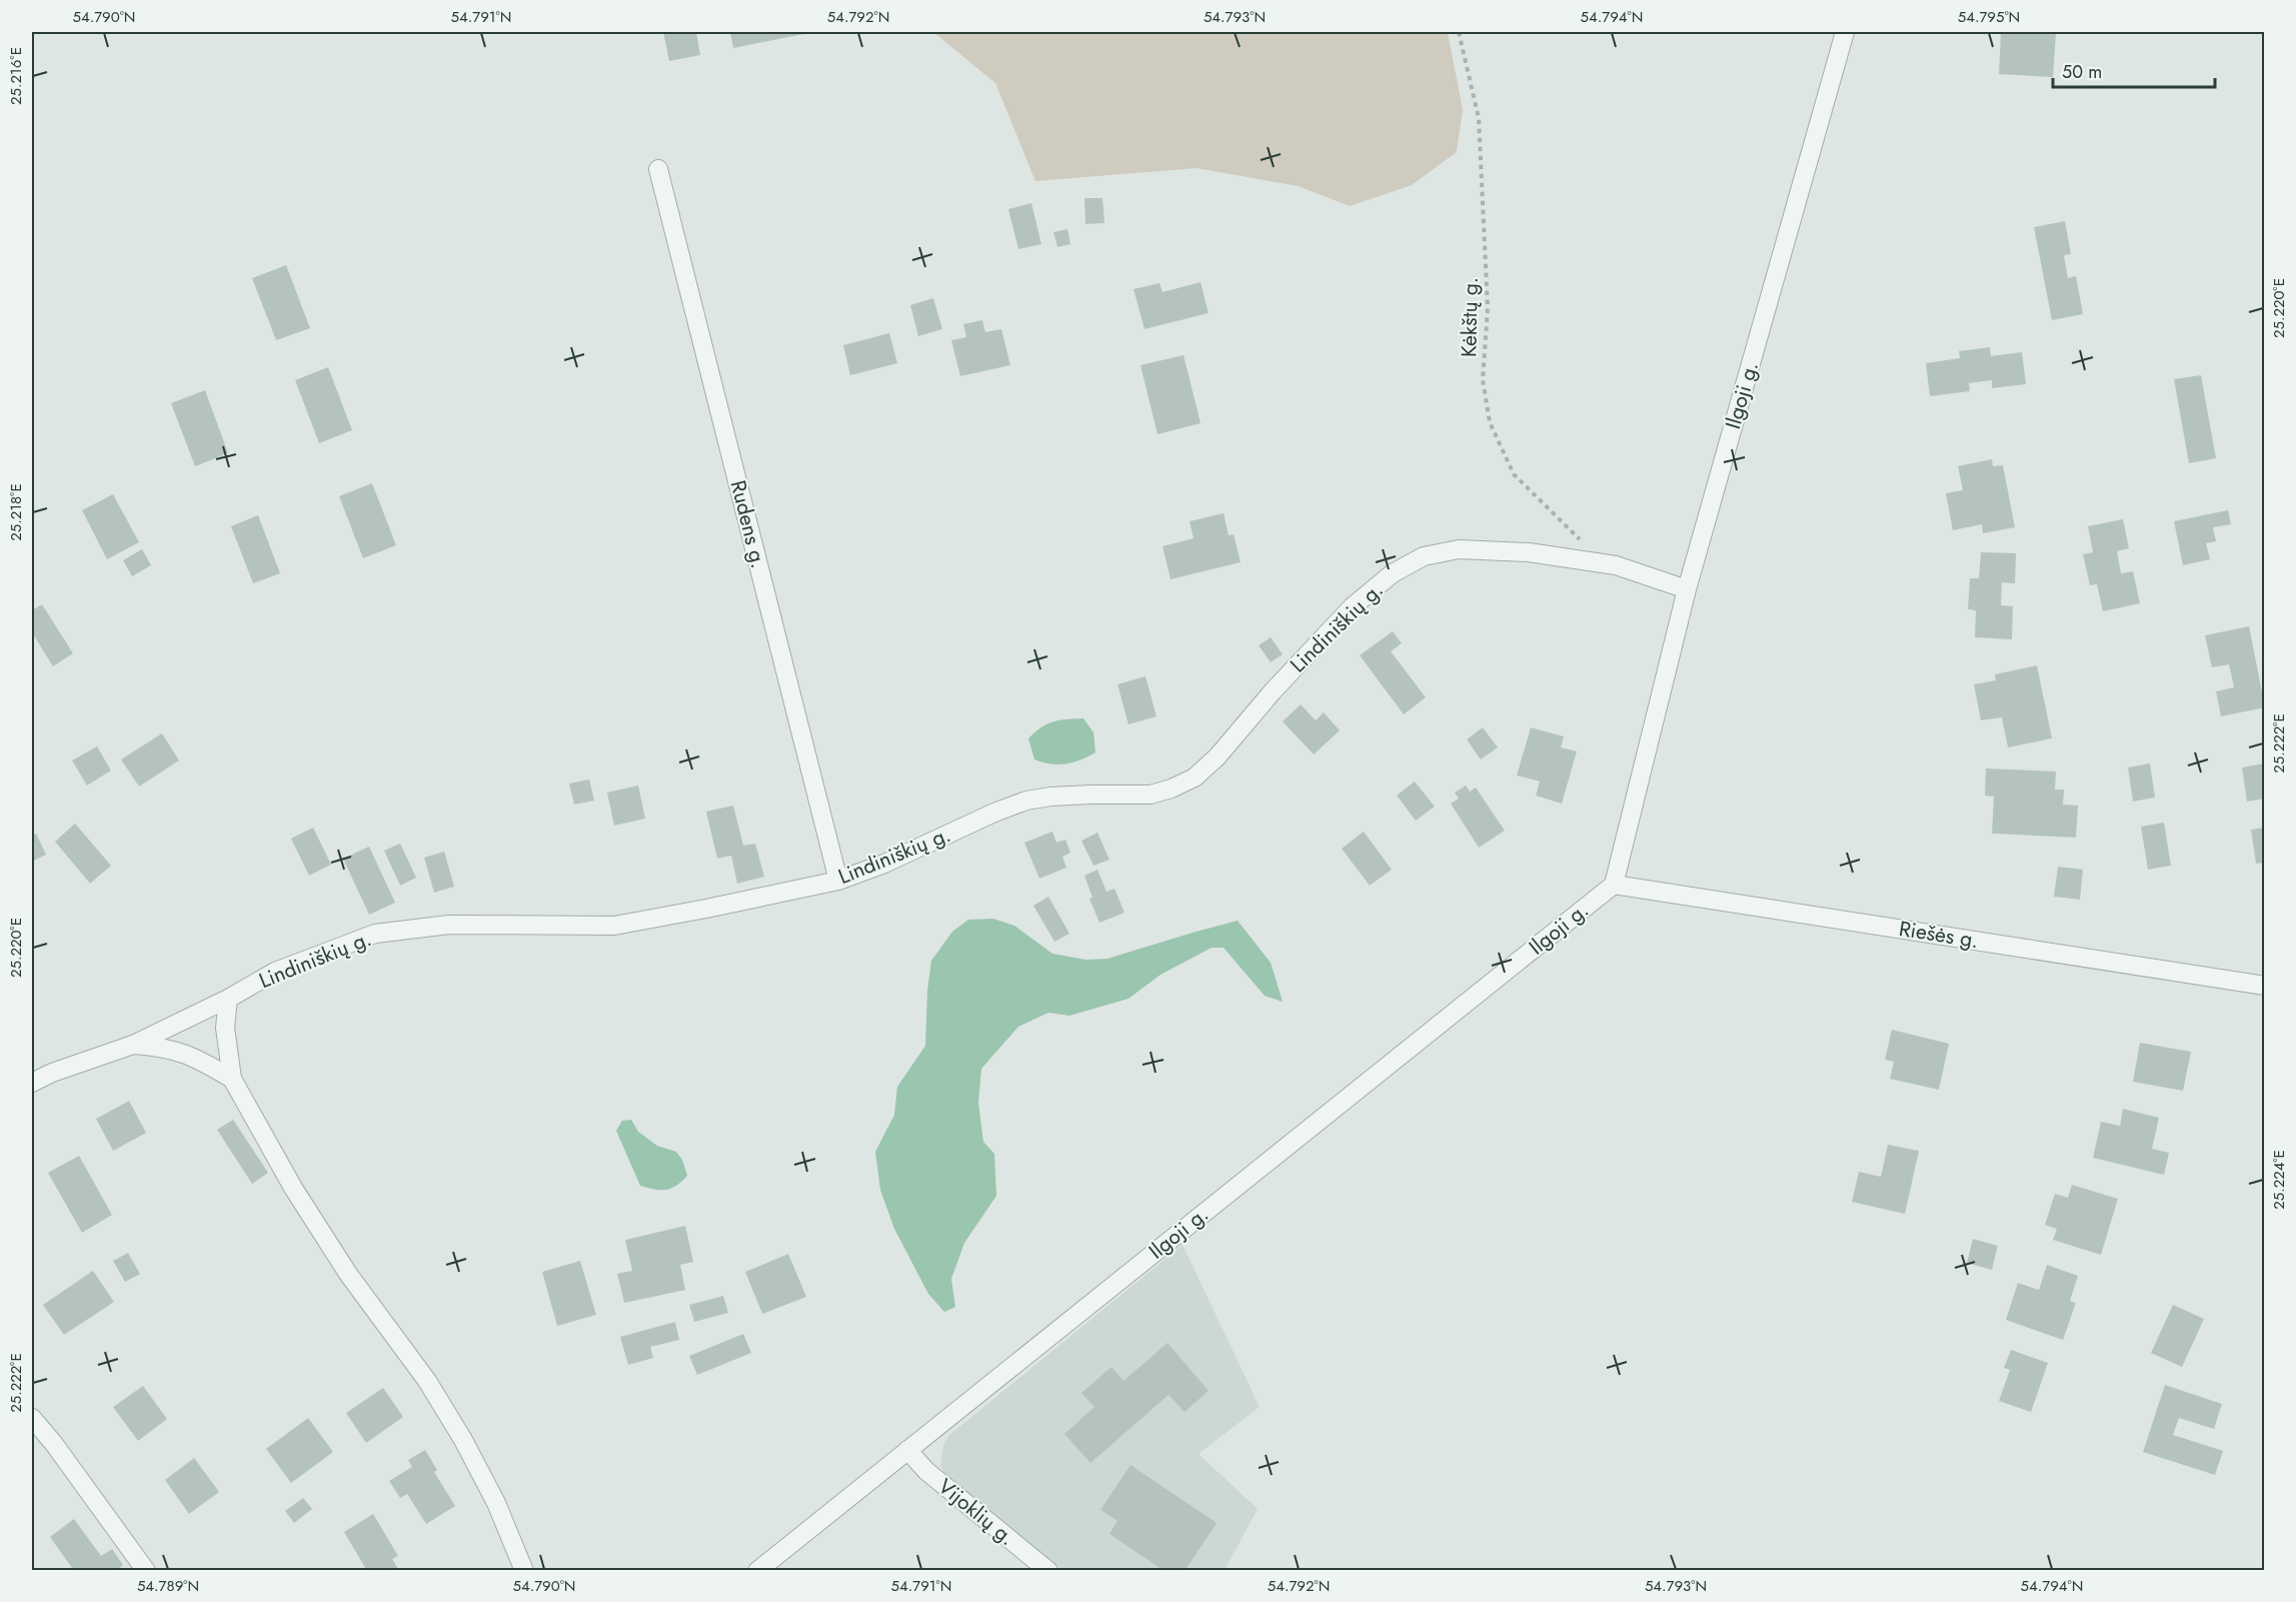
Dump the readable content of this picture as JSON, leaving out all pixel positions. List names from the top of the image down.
{
  "streets": {
    "street": [
      "Ilgoji g.",
      "Rudens g.",
      "Lindiniškių g.",
      "Riešės g.",
      "Vijoklių g."
    ],
    "path": ["Kėkštų g."]
  },
  "crossings": [
    ["Ilgoji g.", "Lindiniškių g."],
    ["Ilgoji g.", "Riešės g."],
    ["Ilgoji g.", "Vijoklių g."],
    ["Rudens g.", "Lindiniškių g."]
  ],
  "scale_bar": "50 m",
  "coordinates": [
    "54.790°N",
    "54.791°N",
    "54.792°N",
    "54.793°N",
    "54.794°N",
    "54.795°N",
    "25.216°E",
    "25.220°E",
    "25.218°E",
    "25.222°E",
    "25.224°E",
    "54.789°N"
  ]
}
